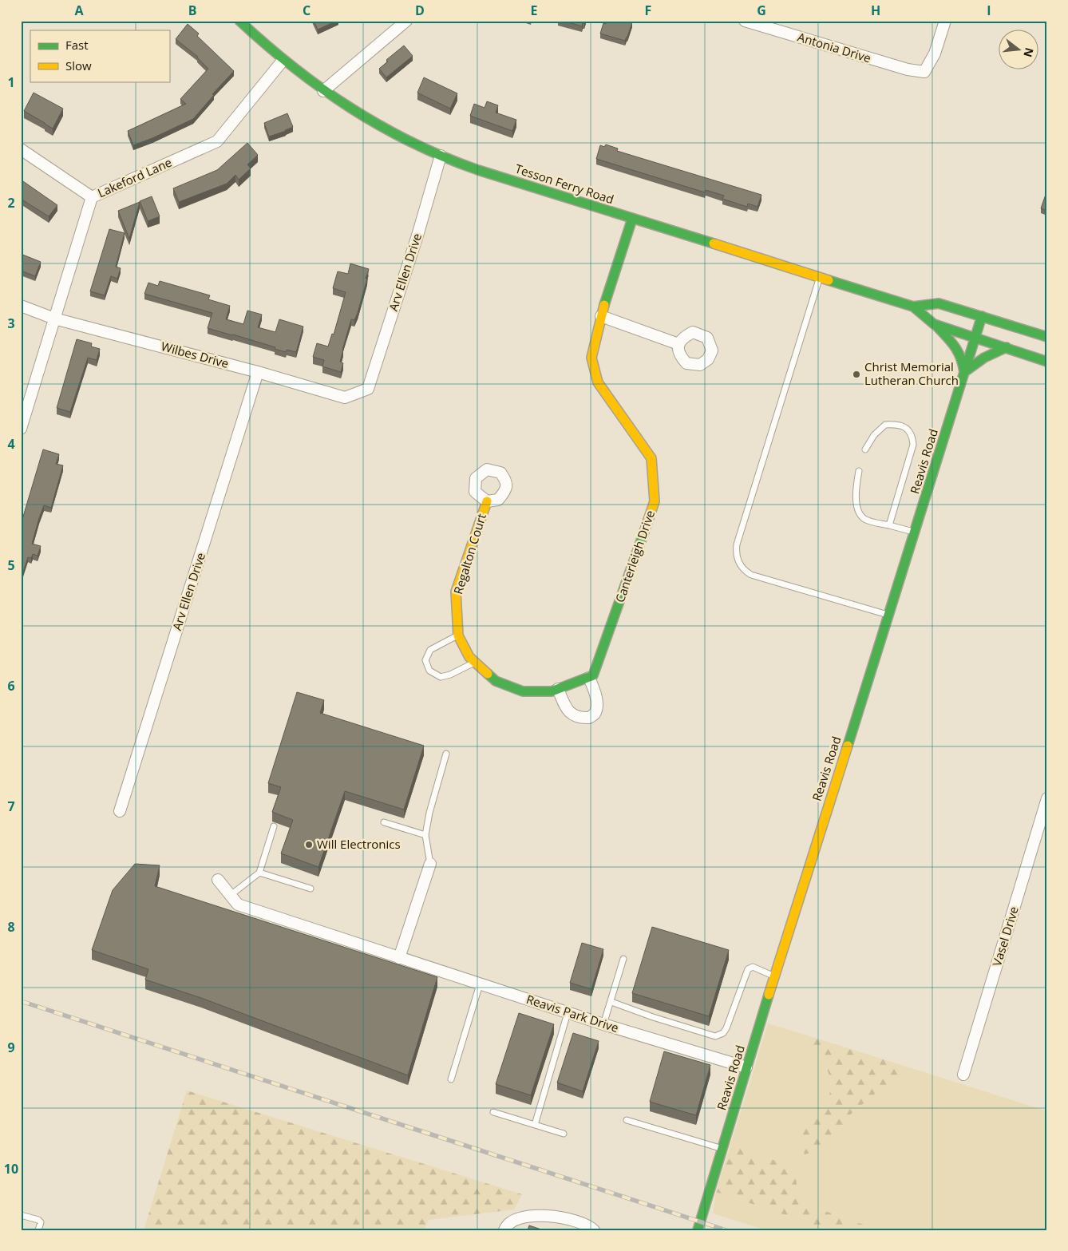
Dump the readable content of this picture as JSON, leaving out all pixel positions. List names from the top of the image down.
{
  "streets": {
    "street": [
      "Antonia Drive",
      "Lakeford Lane",
      "Tesson Ferry Road",
      "Arv Ellen Drive",
      "Wilbes Drive",
      "Reavis Road",
      "Regalton Court",
      "Canterleigh Drive",
      "Vasel Drive",
      "Reavis Park Drive"
    ]
  },
  "crossings": [
    ["Lakeford Lane", "Tesson Ferry Road"],
    ["Lakeford Lane", "Wilbes Drive"],
    ["Tesson Ferry Road", "Arv Ellen Drive"],
    ["Tesson Ferry Road", "Reavis Road"],
    ["Tesson Ferry Road", "Canterleigh Drive"],
    ["Arv Ellen Drive", "Wilbes Drive"],
    ["Reavis Road", "Reavis Park Drive"],
    ["Regalton Court", "Canterleigh Drive"]
  ],
  "places": ["Christ Memorial Lutheran Church", "Will Electronics"],
  "legend": ["Fast", "Slow"],
  "north": "right",
  "grid": {
    "columns": [
      "A",
      "B",
      "C",
      "D",
      "E",
      "F",
      "G",
      "H",
      "I"
    ],
    "rows": [
      "1",
      "2",
      "3",
      "4",
      "5",
      "6",
      "7",
      "8",
      "9",
      "10"
    ]
  }
}
